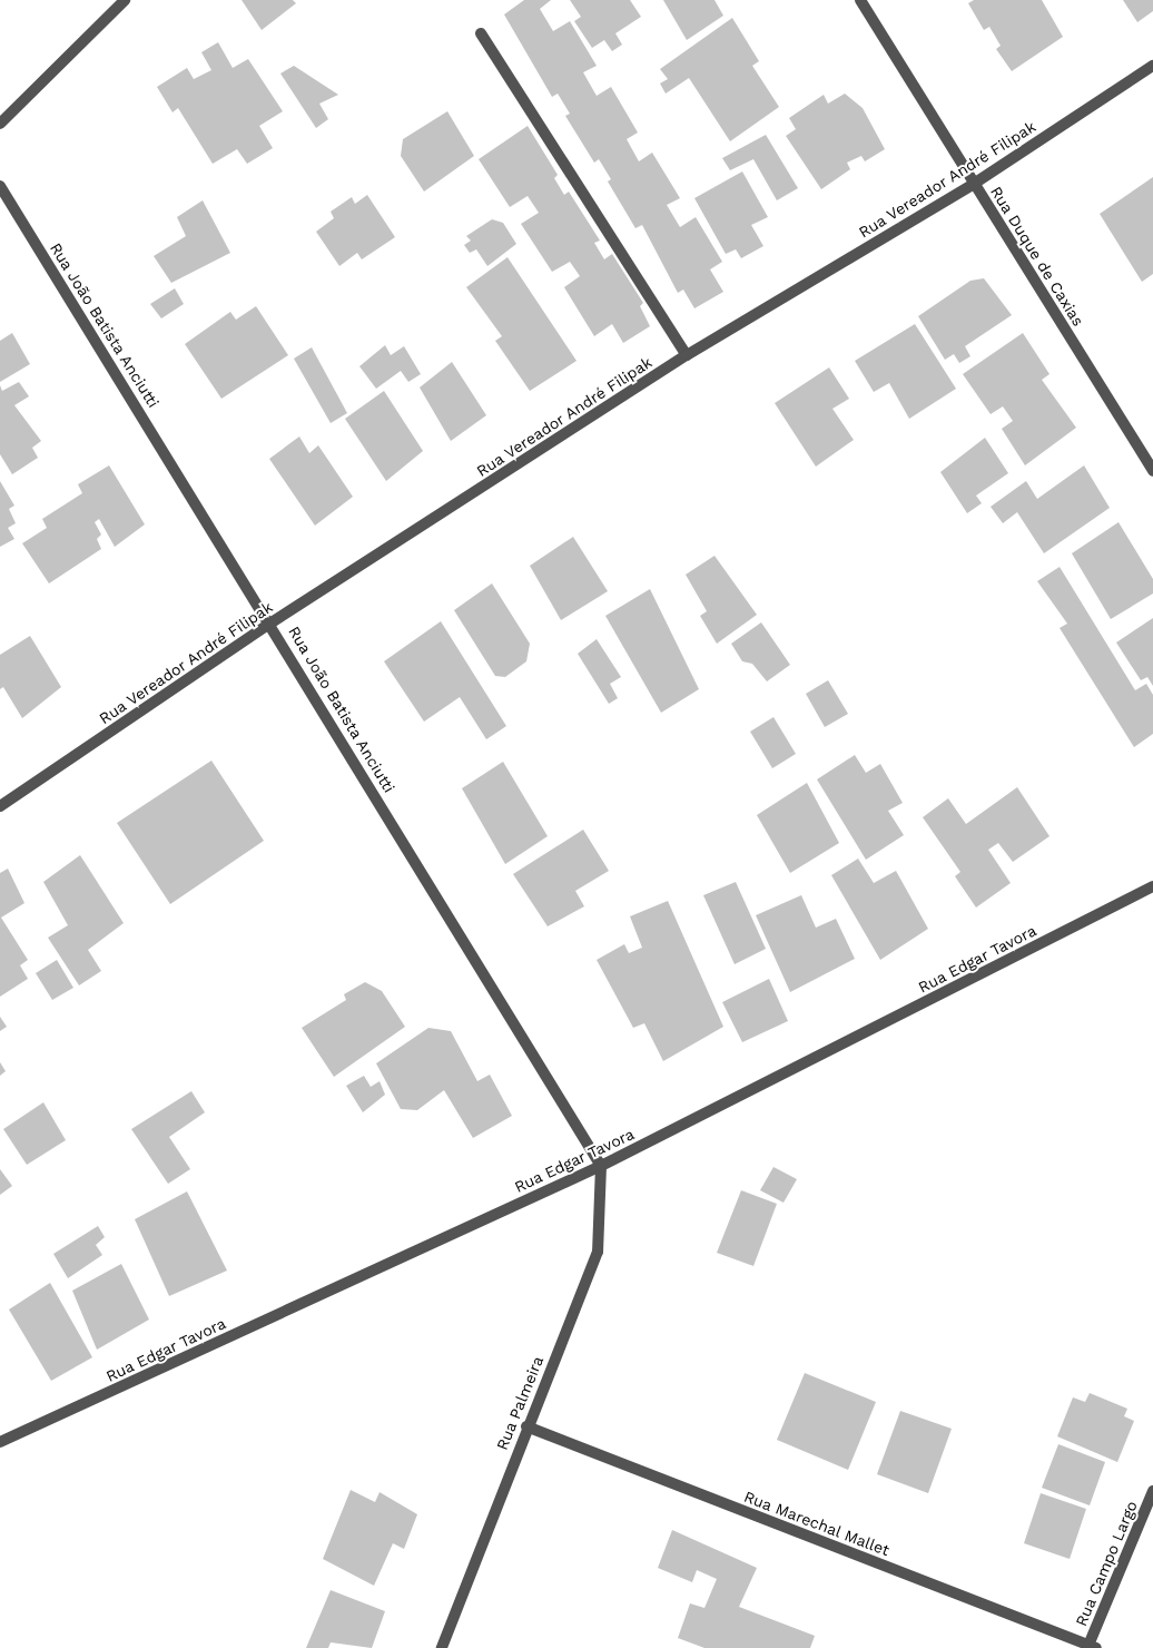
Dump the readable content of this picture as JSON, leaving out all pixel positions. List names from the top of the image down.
{
  "streets": {
    "street": [
      "Rua Vereador André Filipak",
      "Rua Duque de Caxias",
      "Rua João Batista Anciutti",
      "Rua Edgar Tavora",
      "Rua Palmeira",
      "Rua Marechal Mallet",
      "Rua Campo Largo"
    ]
  },
  "crossings": [
    ["Rua Vereador André Filipak", "Rua Duque de Caxias"],
    ["Rua Vereador André Filipak", "Rua João Batista Anciutti"],
    ["Rua João Batista Anciutti", "Rua Edgar Tavora"],
    ["Rua João Batista Anciutti", "Rua Palmeira"],
    ["Rua Edgar Tavora", "Rua Palmeira"],
    ["Rua Palmeira", "Rua Marechal Mallet"],
    ["Rua Marechal Mallet", "Rua Campo Largo"]
  ]
}
